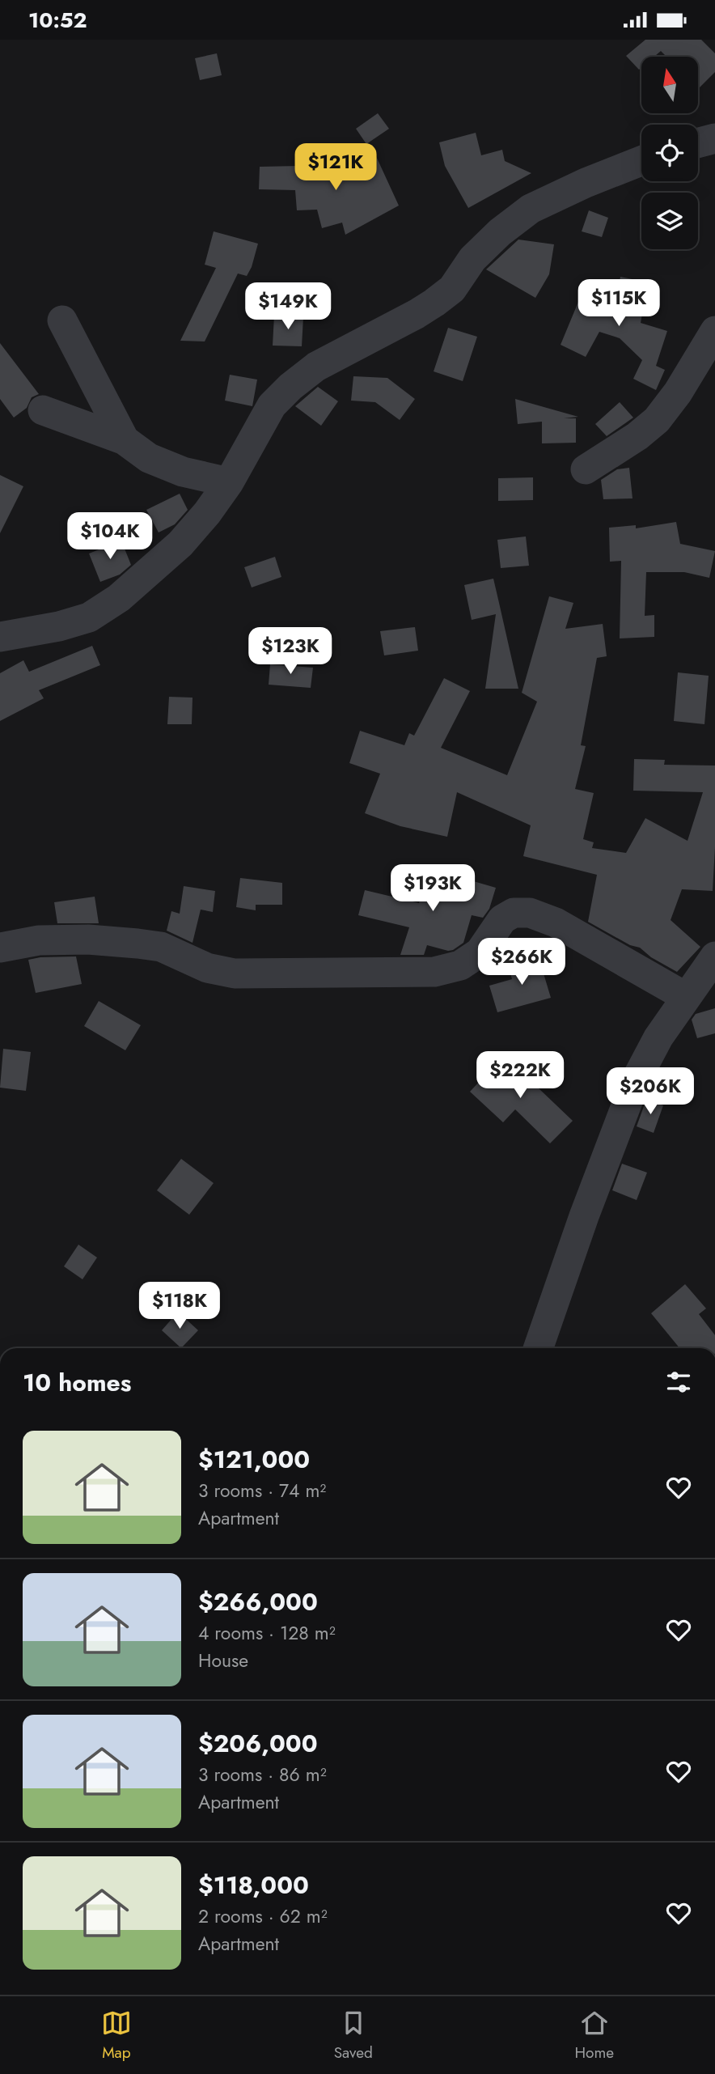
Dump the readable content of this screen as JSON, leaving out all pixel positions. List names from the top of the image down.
{
  "north": "top",
  "page": {
    "status": "10:52",
    "price": [
      "$121K",
      "$115K",
      "$149K",
      "$104K",
      "$123K",
      "$193K",
      "$266K",
      "$222K",
      "$206K",
      "$118K"
    ],
    "heading": "10 homes",
    "list": [
      {
        "name": "$121,000",
        "note": "3 rooms · 74 m² · Apartment"
      },
      {
        "name": "$266,000",
        "note": "4 rooms · 128 m² · House"
      },
      {
        "name": "$206,000",
        "note": "3 rooms · 86 m² · Apartment"
      },
      {
        "name": "$118,000",
        "note": "2 rooms · 62 m² · Apartment"
      }
    ],
    "tabs": ["Map", "Saved", "Home"]
  }
}
